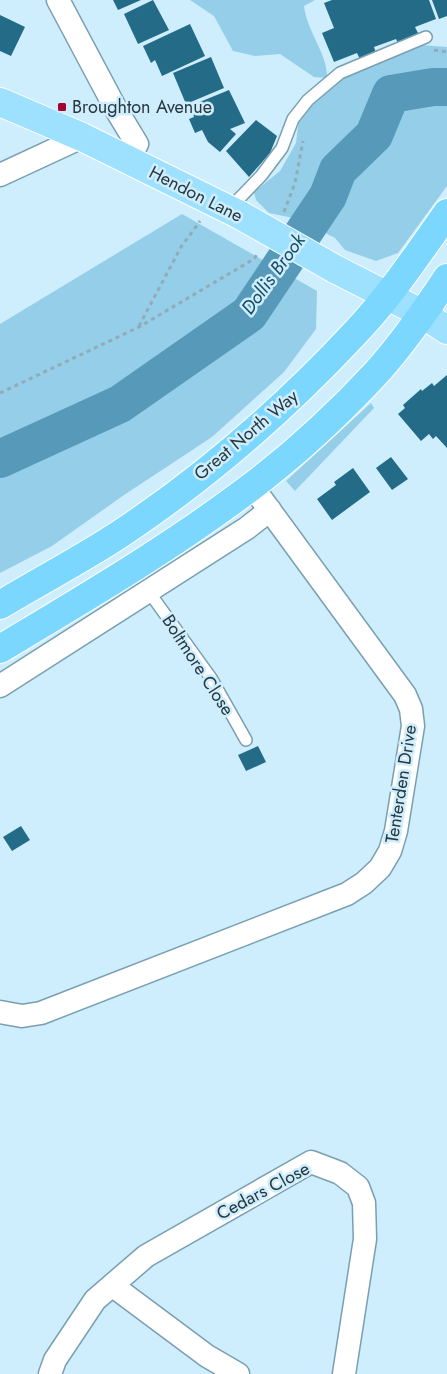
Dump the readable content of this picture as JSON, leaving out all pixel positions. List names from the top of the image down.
{
  "streets": {
    "highway": ["Great North Way"],
    "main road": ["Hendon Lane"],
    "street": ["Tenterden Drive", "Cedars Close"],
    "lane": ["Boltmore Close"]
  },
  "crossings": [
    ["Hendon Lane", "Great North Way"]
  ],
  "water": ["Dollis Brook"],
  "places": {
    "transit": ["Broughton Avenue"]
  }
}
